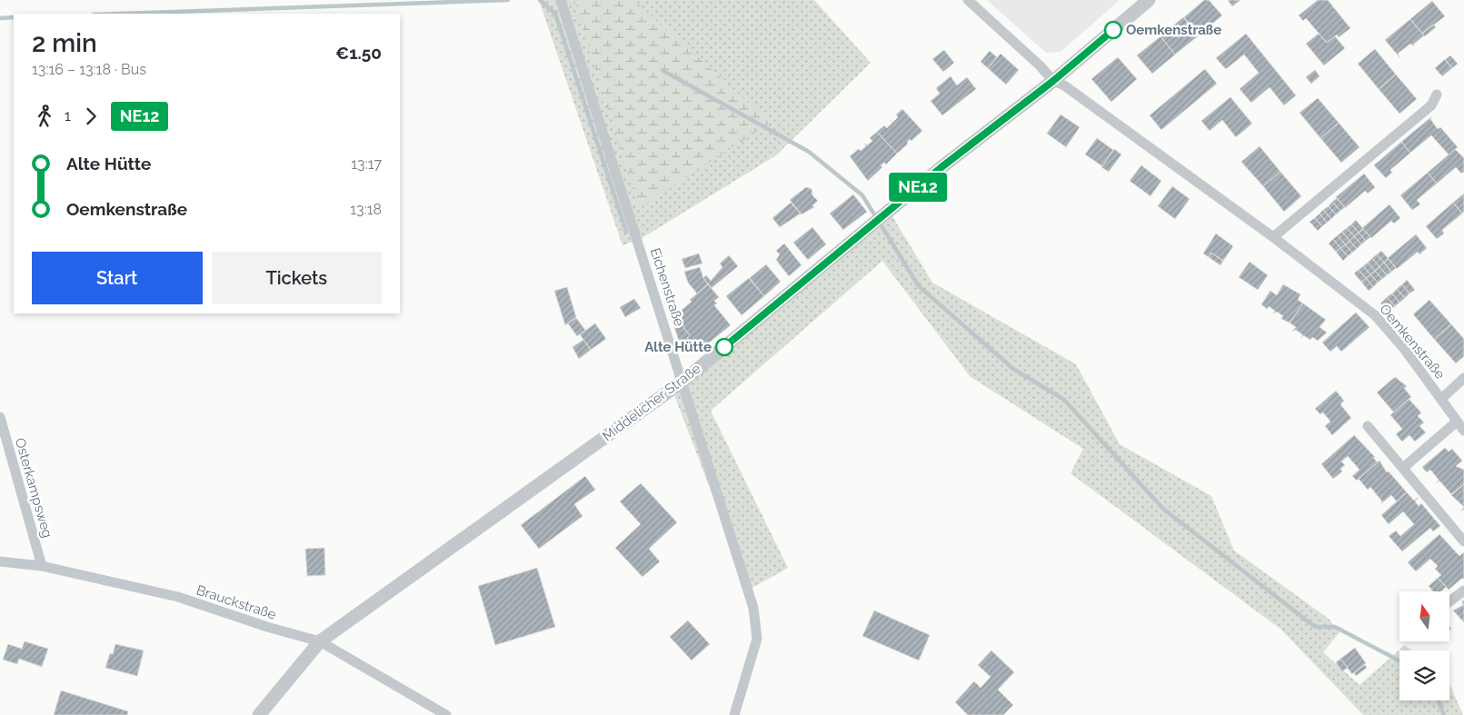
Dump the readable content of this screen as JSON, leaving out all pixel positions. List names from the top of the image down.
{
  "streets": {
    "street": [
      "Eichenstraße",
      "Oemkenstraße",
      "Middelicher Straße",
      "Osterkampsweg",
      "Brauckstraße"
    ]
  },
  "crossings": [
    ["Eichenstraße", "Middelicher Straße"],
    ["Oemkenstraße", "Middelicher Straße"],
    ["Middelicher Straße", "Brauckstraße"],
    ["Osterkampsweg", "Brauckstraße"]
  ],
  "places": ["Oemkenstraße", "Alte Hütte"],
  "lines": ["bus line NE12"],
  "north": "top",
  "page": {
    "on_map": "NE12",
    "heading": ["2 min", "13:16 – 13:18 · Bus", "€1.50"],
    "legs": ["1", "NE12"],
    "list": [
      {
        "name": "Alte Hütte",
        "value": "13:17"
      },
      {
        "name": "Oemkenstraße",
        "value": "13:18"
      }
    ],
    "buttons": ["Start", "Tickets"]
  }
}
